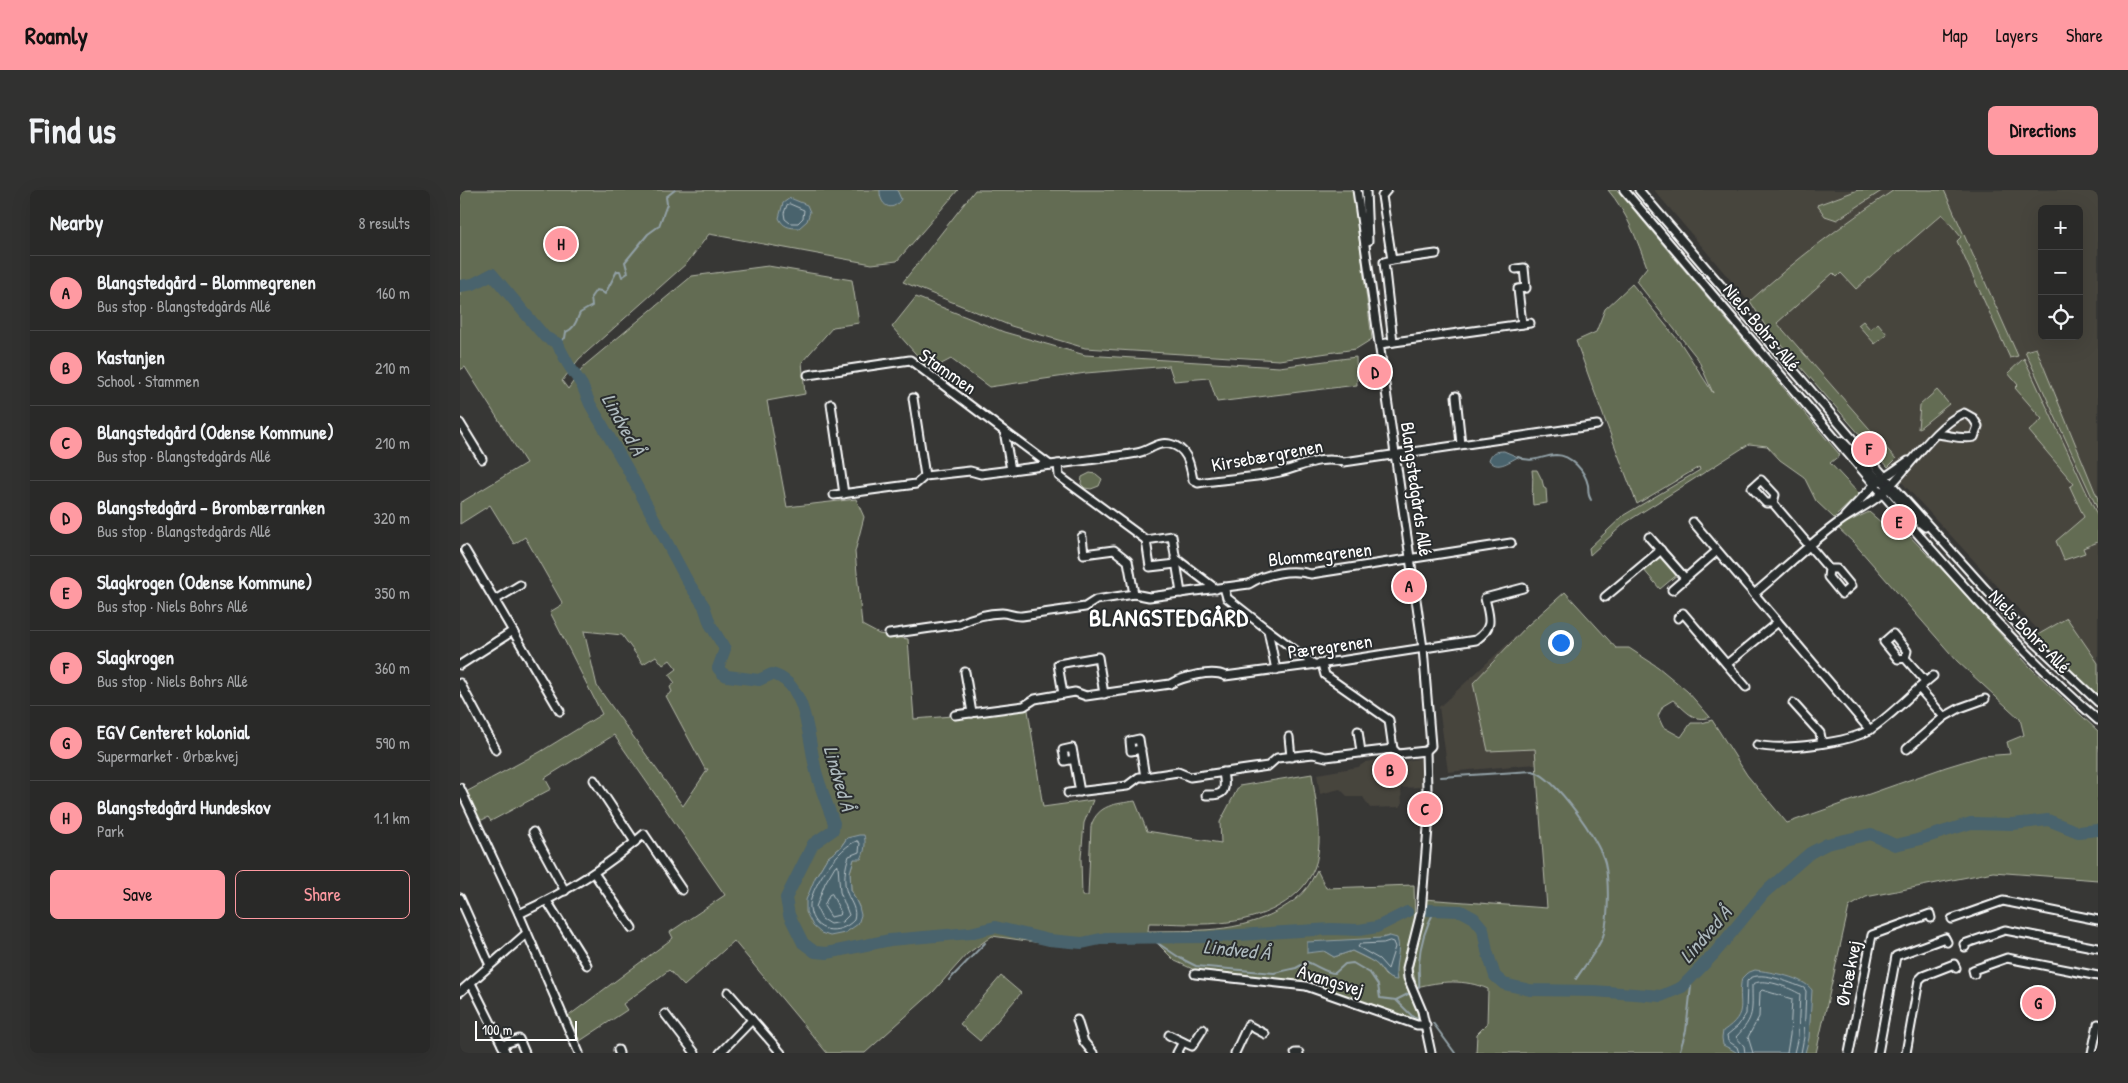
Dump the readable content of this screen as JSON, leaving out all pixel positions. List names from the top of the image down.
{
  "streets": {
    "street": [
      "Niels Bohrs Allé",
      "Stammen",
      "Kirsebærgrenen",
      "Blangstedgårds Allé",
      "Blommegrenen",
      "Pæregrenen",
      "Ørbækvej",
      "Åvangsvej"
    ]
  },
  "crossings": [
    ["Stammen", "Kirsebærgrenen"],
    ["Kirsebærgrenen", "Blangstedgårds Allé"],
    ["Blangstedgårds Allé", "Blommegrenen"],
    ["Blangstedgårds Allé", "Pæregrenen"],
    ["Blangstedgårds Allé", "Åvangsvej"]
  ],
  "districts": ["BLANGSTEDGÅRD"],
  "water": ["Lindved Å"],
  "scale_bar": "100 m",
  "page": {
    "header": "Roamly",
    "nav": ["Map", "Layers", "Share"],
    "buttons": [
      "Directions",
      ["Save", "Share"]
    ],
    "title": "Find us",
    "heading": ["Nearby", "8 results"],
    "map_buttons": ["+", "−"],
    "pins": [
      "H",
      "D",
      "F",
      "E",
      "A",
      "B",
      "C",
      "G"
    ],
    "list": [
      {
        "mark": "A",
        "name": "Blangstedgård - Blommegrenen",
        "note": "Bus stop · Blangstedgårds Allé",
        "value": "160 m"
      },
      {
        "mark": "B",
        "name": "Kastanjen",
        "note": "School · Stammen",
        "value": "210 m"
      },
      {
        "mark": "C",
        "name": "Blangstedgård (Odense Kommune)",
        "note": "Bus stop · Blangstedgårds Allé",
        "value": "210 m"
      },
      {
        "mark": "D",
        "name": "Blangstedgård - Brombærranken",
        "note": "Bus stop · Blangstedgårds Allé",
        "value": "320 m"
      },
      {
        "mark": "E",
        "name": "Slagkrogen (Odense Kommune)",
        "note": "Bus stop · Niels Bohrs Allé",
        "value": "350 m"
      },
      {
        "mark": "F",
        "name": "Slagkrogen",
        "note": "Bus stop · Niels Bohrs Allé",
        "value": "360 m"
      },
      {
        "mark": "G",
        "name": "EGV Centeret kolonial",
        "note": "Supermarket · Ørbækvej",
        "value": "590 m"
      },
      {
        "mark": "H",
        "name": "Blangstedgård Hundeskov",
        "note": "Park",
        "value": "1.1 km"
      }
    ],
    "scale": "100 m"
  }
}
